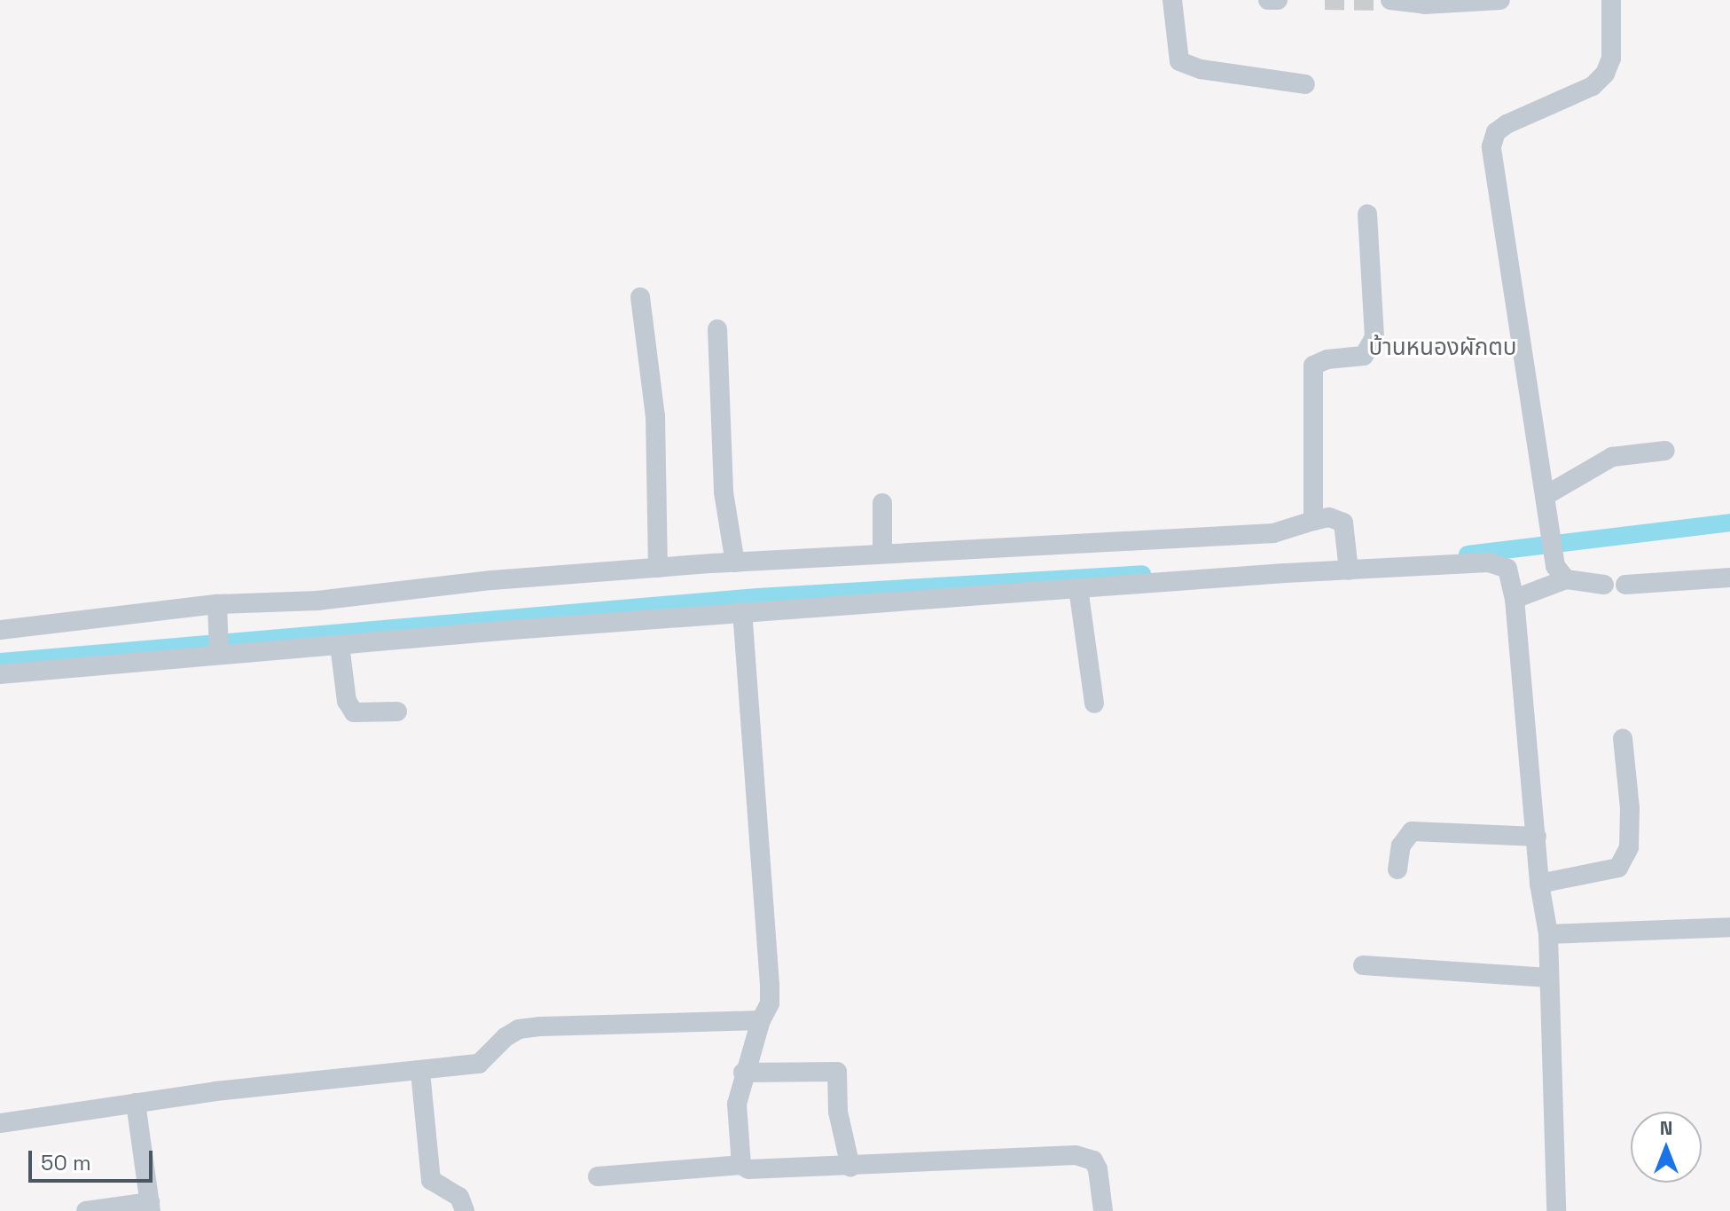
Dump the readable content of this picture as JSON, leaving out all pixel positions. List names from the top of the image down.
{
  "districts": ["บ้านหนองผักตบ"],
  "scale_bar": "50 m",
  "north": "top"
}
